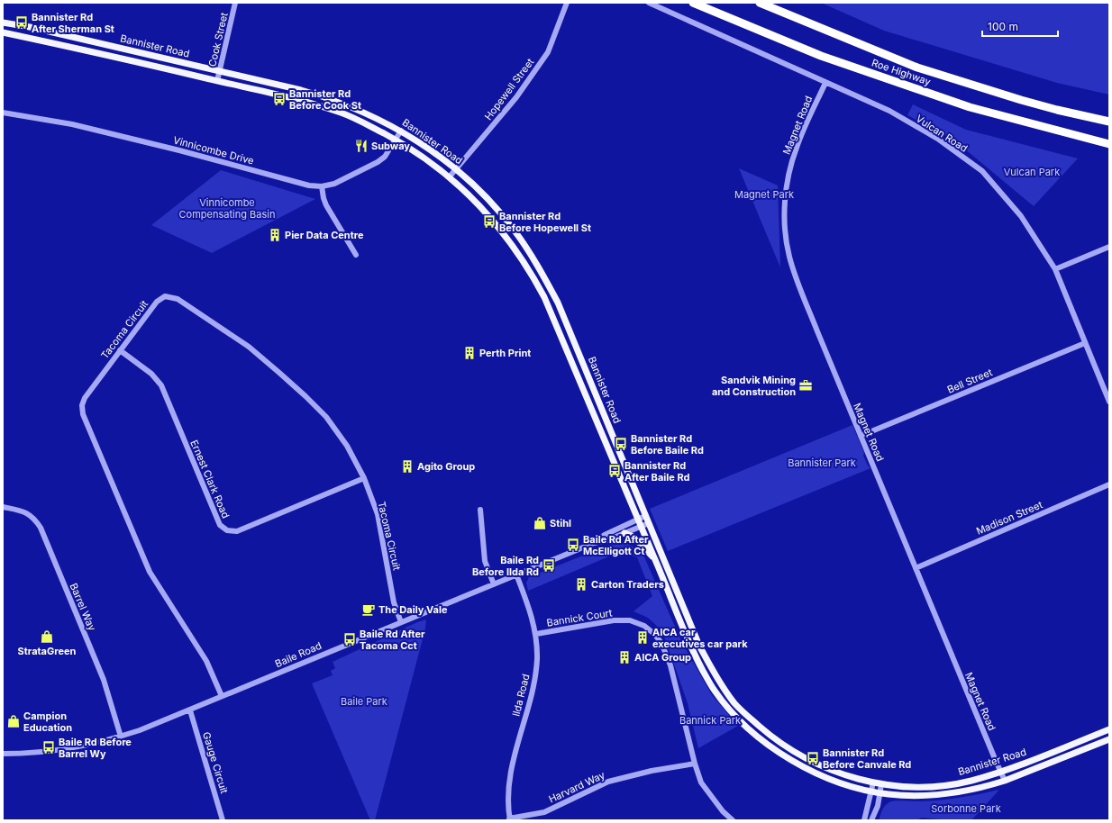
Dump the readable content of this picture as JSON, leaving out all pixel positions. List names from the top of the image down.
{
  "streets": {
    "highway": ["Roe Highway"],
    "main road": ["Bannister Road"],
    "street": [
      "Cook Street",
      "Hopewell Street",
      "Magnet Road",
      "Vulcan Road",
      "Vinnicombe Drive",
      "Tacoma Circuit",
      "Bell Street",
      "Ernest Clark Road",
      "Madison Street",
      "Barrel Way",
      "Bannick Court",
      "Baile Road",
      "Ilda Road",
      "Gauge Circuit",
      "Harvard Way"
    ]
  },
  "crossings": [
    ["Cook Street", "Bannister Road"],
    ["Bannister Road", "Hopewell Street"],
    ["Bannister Road", "Magnet Road"],
    ["Bannister Road", "Vinnicombe Drive"],
    ["Bannister Road", "Baile Road"],
    ["Magnet Road", "Vulcan Road"],
    ["Magnet Road", "Bell Street"],
    ["Magnet Road", "Madison Street"],
    ["Vulcan Road", "Bell Street"],
    ["Tacoma Circuit", "Ernest Clark Road"],
    ["Tacoma Circuit", "Baile Road"],
    ["Barrel Way", "Baile Road"],
    ["Bannick Court", "Ilda Road"],
    ["Bannick Court", "Harvard Way"],
    ["Baile Road", "Ilda Road"],
    ["Baile Road", "Gauge Circuit"],
    ["Ilda Road", "Harvard Way"]
  ],
  "parks": [
    "Vulcan Park",
    "Magnet Park",
    "Vinnicombe Compensating Basin",
    "Bannister Park",
    "Baile Park",
    "Bannick Park",
    "Sorbonne Park"
  ],
  "places": {
    "bus stop": [
      "Bannister Rd After Sherman St",
      "Bannister Rd Before Cook St",
      "Bannister Rd Before Hopewell St",
      "Bannister Rd Before Baile Rd",
      "Bannister Rd After Baile Rd",
      "Baile Rd After McElligott Ct",
      "Baile Rd Before Ilda Rd",
      "Baile Rd After Tacoma Cct",
      "Baile Rd Before Barrel Wy",
      "Bannister Rd Before Canvale Rd"
    ],
    "restaurant": ["Subway"],
    "building": [
      "Pier Data Centre",
      "Perth Print",
      "Agito Group",
      "Carton Traders",
      "AICA car executives car park",
      "AICA Group"
    ],
    "office": ["Sandvik Mining and Construction"],
    "shop": ["Stihl", "StrataGreen", "Campion Education"],
    "cafe": ["The Daily Vale"]
  },
  "scale_bar": "100 m"
}
